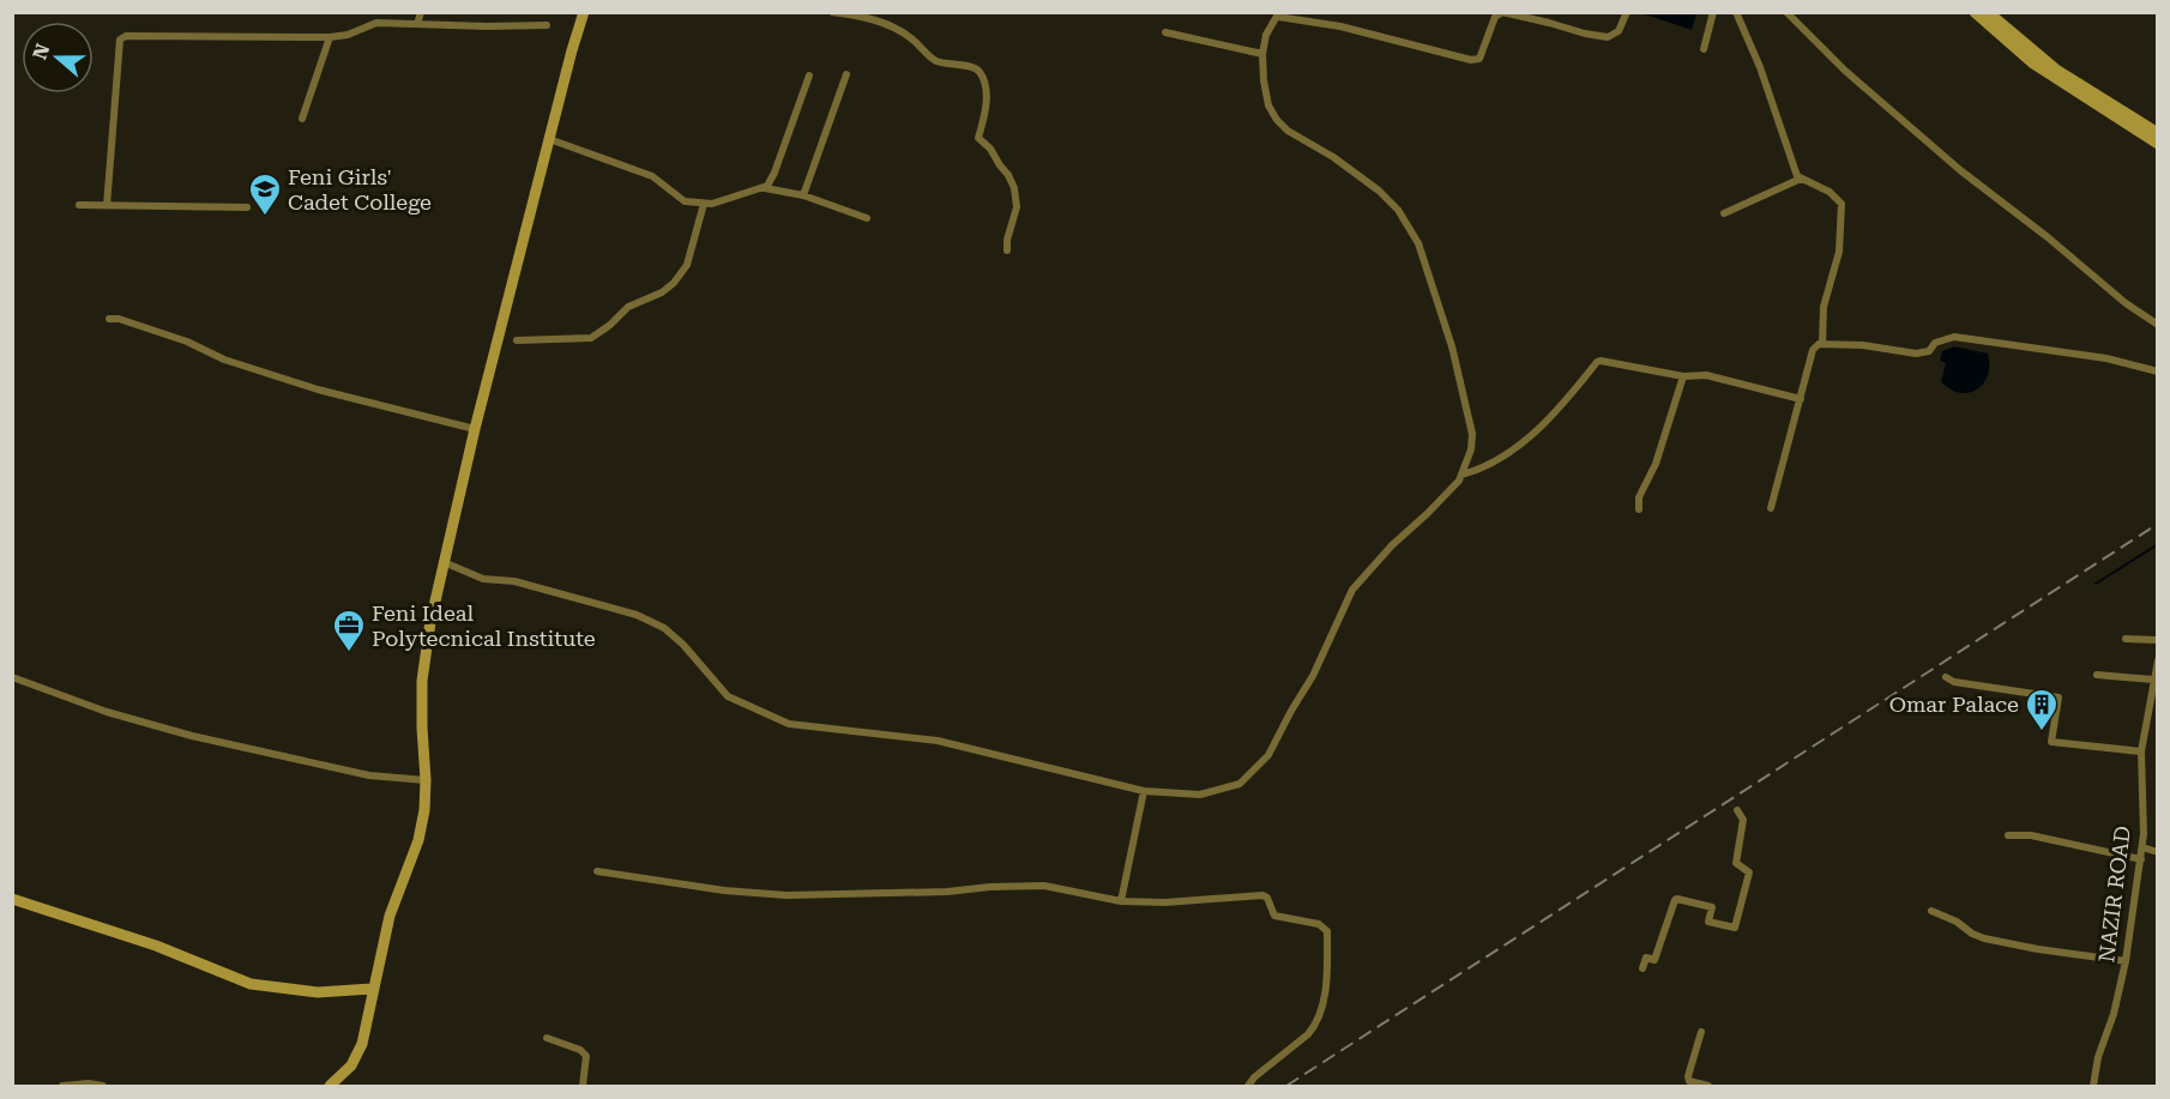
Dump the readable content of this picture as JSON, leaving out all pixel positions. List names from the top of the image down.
{
  "streets": {
    "street": ["NAZIR ROAD"]
  },
  "places": {
    "school or university": ["Feni Girls' Cadet College"],
    "office": ["Feni Ideal Polytecnical Institute"],
    "building": ["Omar Palace"]
  },
  "north": "left"
}
